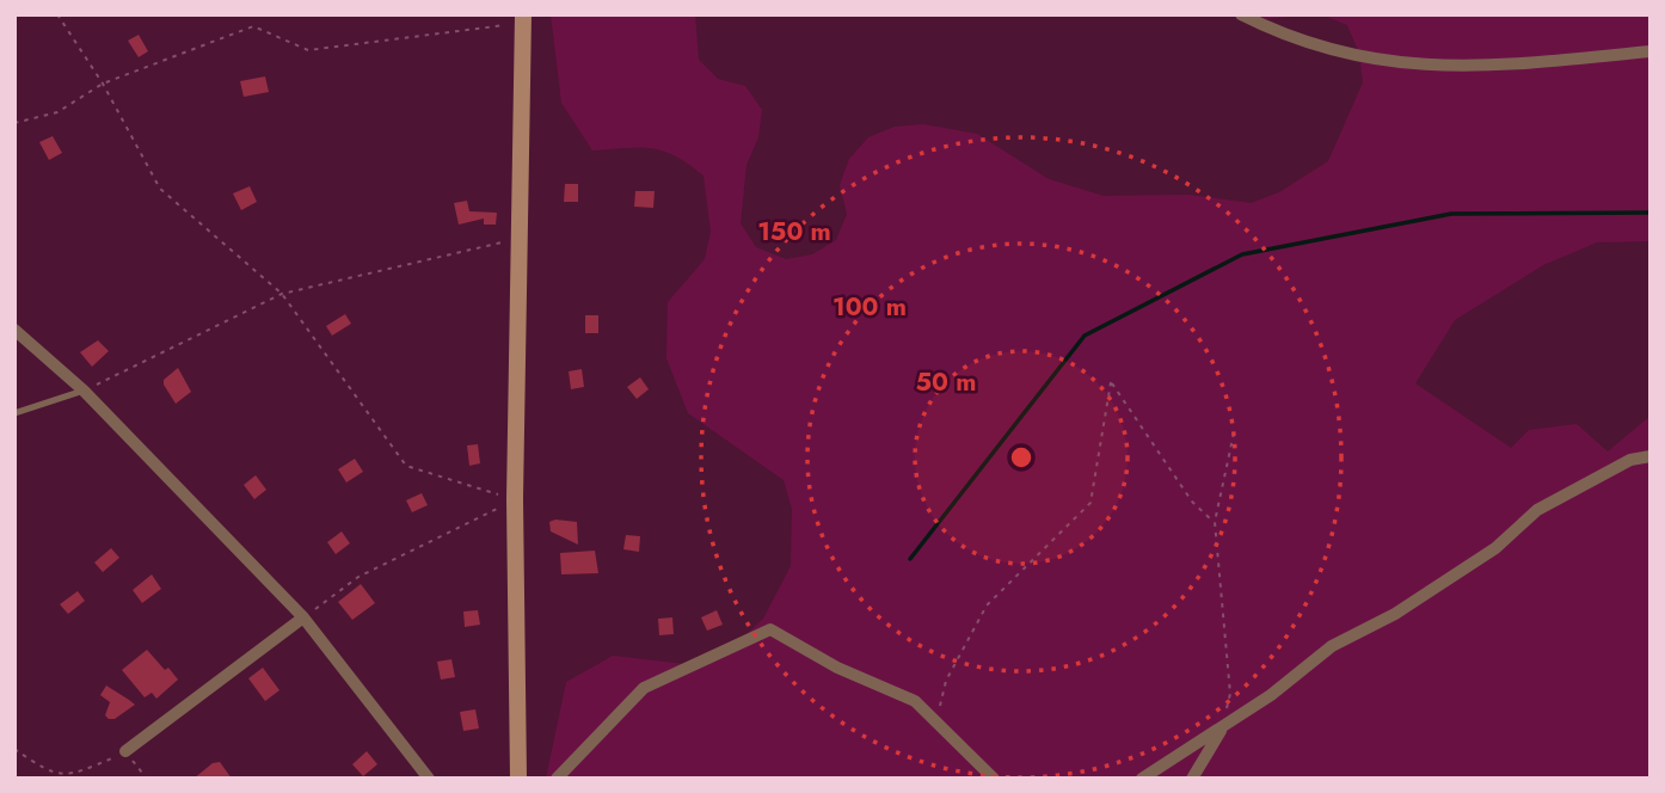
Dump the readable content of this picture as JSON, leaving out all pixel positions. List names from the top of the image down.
{
  "rings": ["150 m", "100 m", "50 m"]
}
